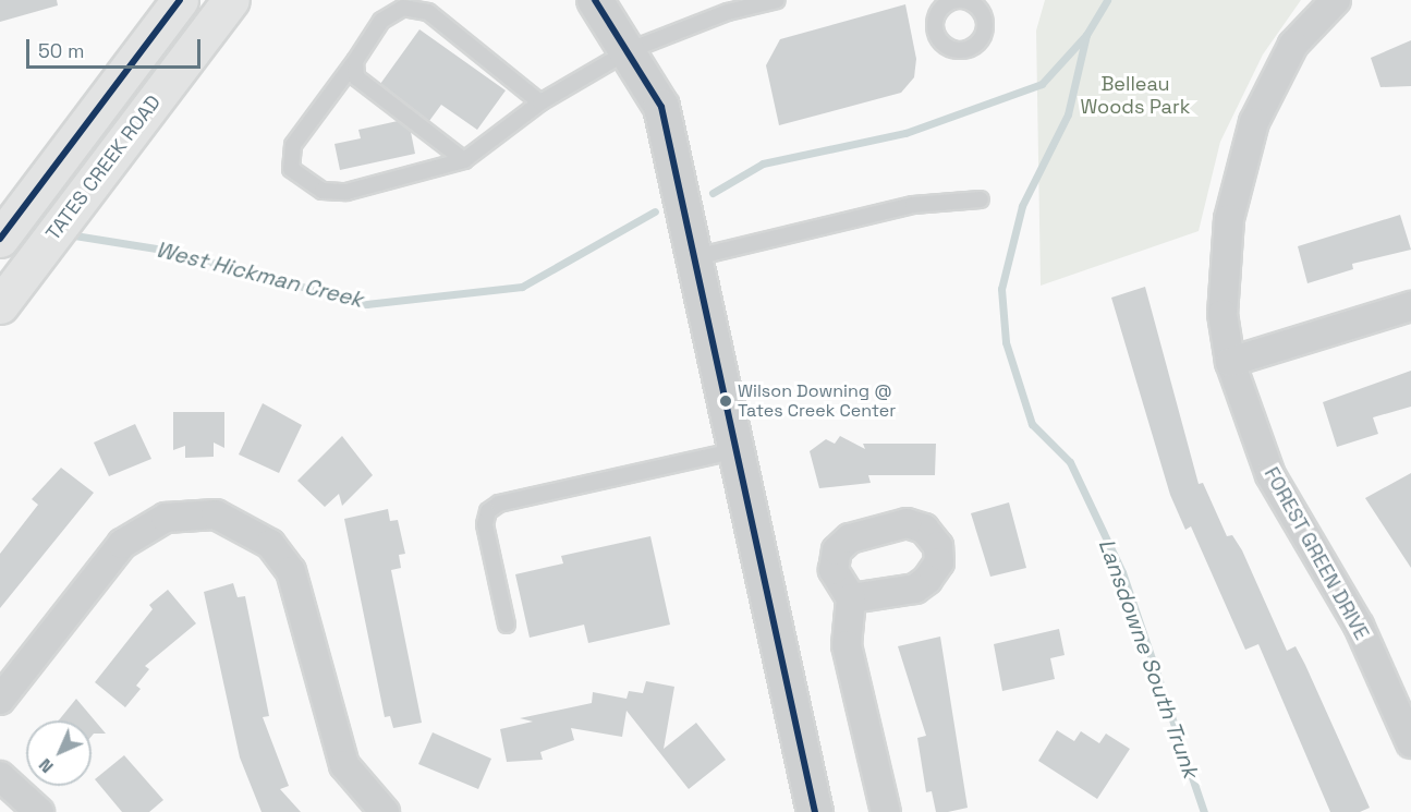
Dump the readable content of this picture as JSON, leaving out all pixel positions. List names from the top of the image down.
{
  "streets": {
    "main road": ["TATES CREEK ROAD"],
    "street": ["FOREST GREEN DRIVE"]
  },
  "water": ["West Hickman Creek", "Lansdowne South Trunk"],
  "parks": ["Belleau Woods Park"],
  "places": ["Wilson Downing @ Tates Creek Center"],
  "scale_bar": "50 m",
  "north": "bottom left"
}
